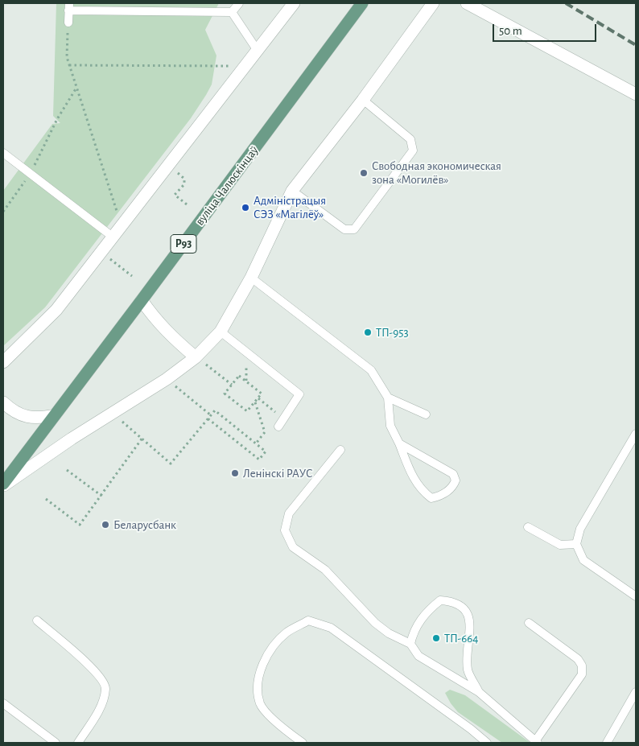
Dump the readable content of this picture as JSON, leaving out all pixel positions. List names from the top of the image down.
{
  "streets": {
    "main road": ["вуліца Чалюскінцаў", "Р93"]
  },
  "places": [
    "Свободная экономическая зона «Могилёв»",
    "Адміністрацыя СЭЗ «Магілёў»",
    "ТП-953",
    "Ленінскі РАУС",
    "Беларусбанк",
    "ТП-664"
  ],
  "scale_bar": "50 m"
}
